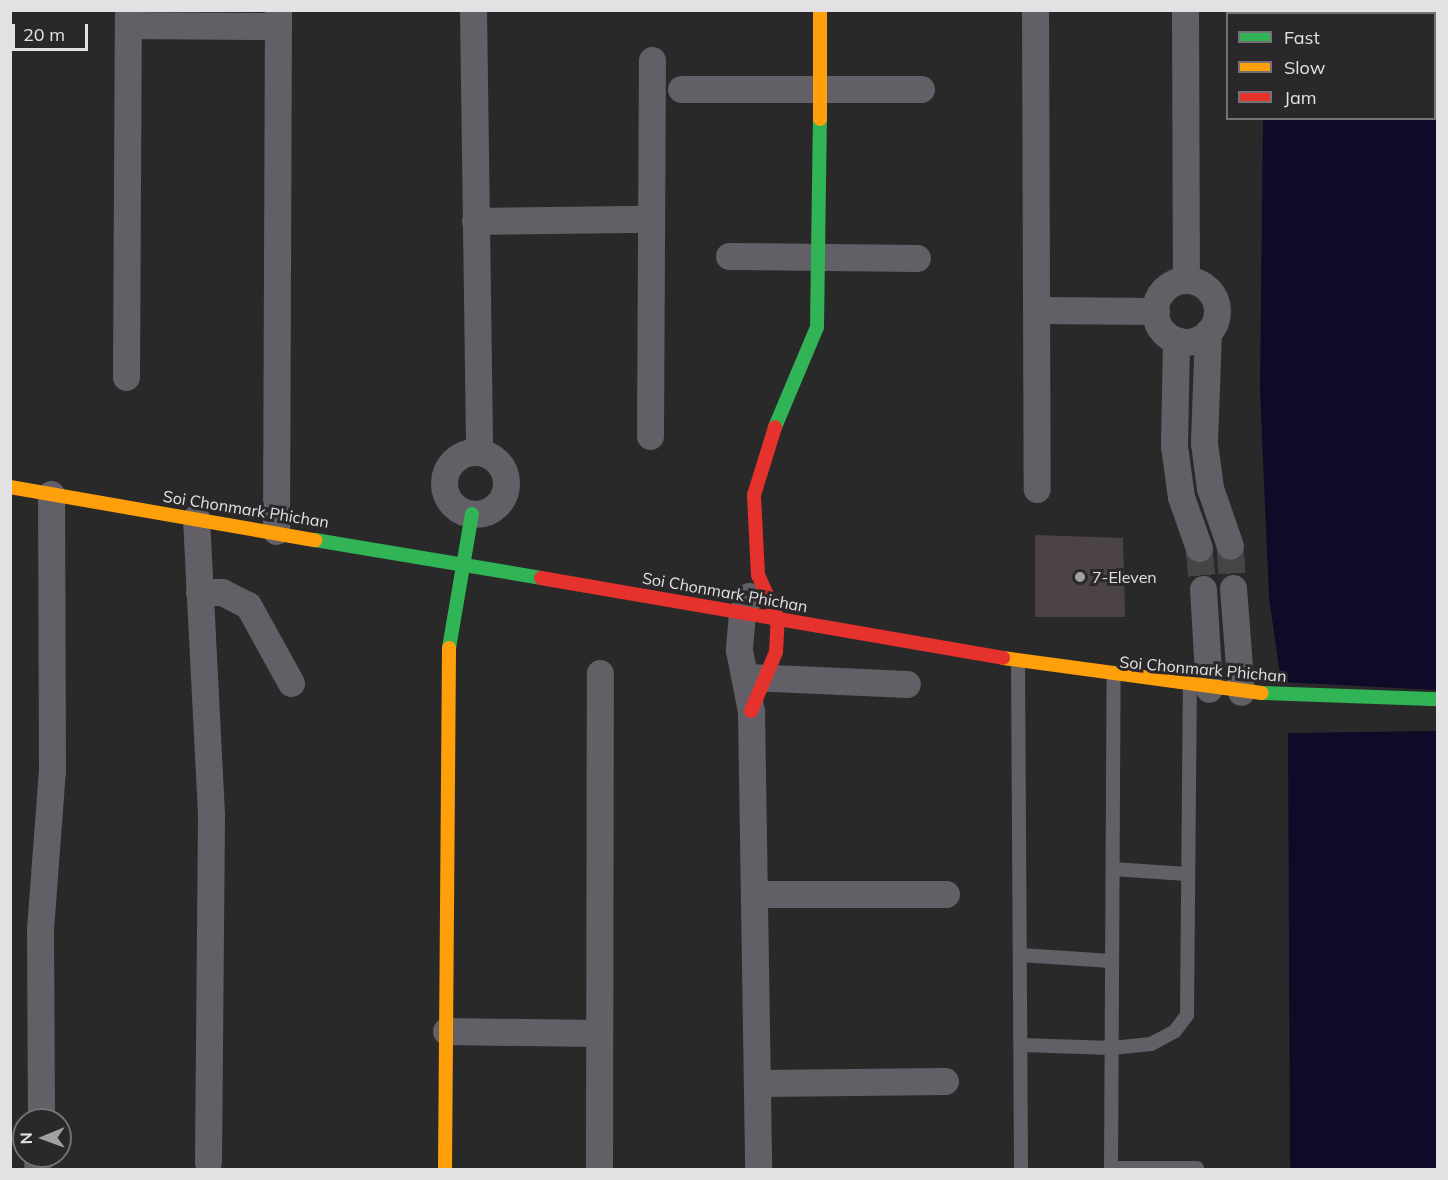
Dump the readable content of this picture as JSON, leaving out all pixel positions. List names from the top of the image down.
{
  "streets": {
    "street": ["Soi Chonmark Phichan"]
  },
  "places": ["7-Eleven"],
  "legend": ["Fast", "Slow", "Jam"],
  "scale_bar": "20 m",
  "north": "left"
}
